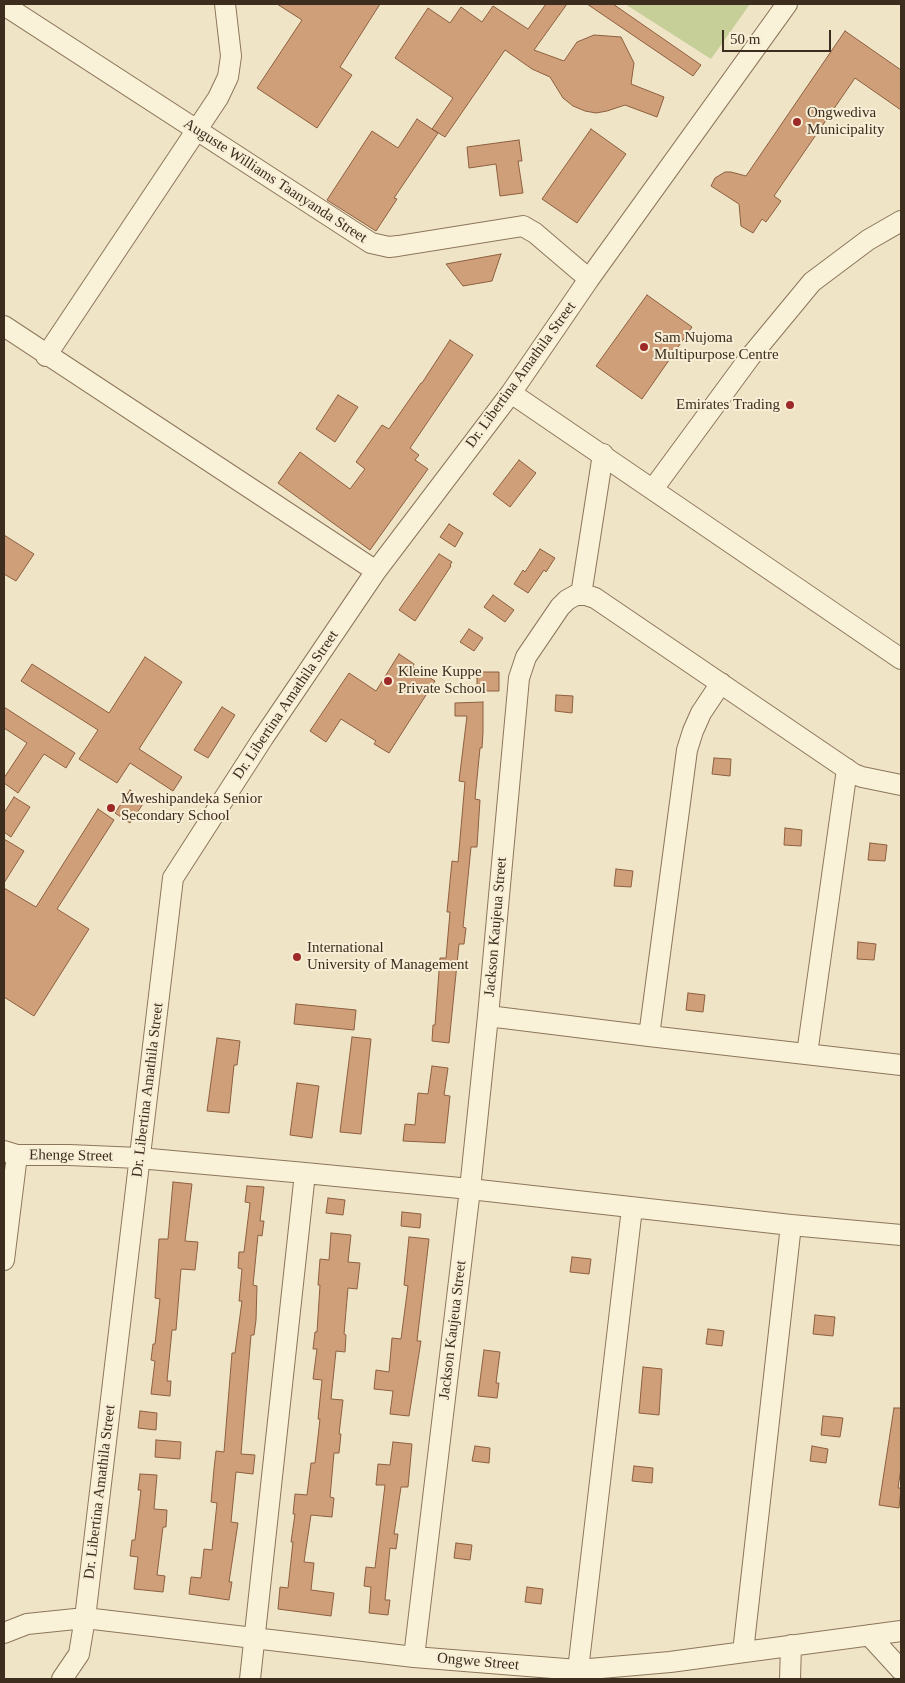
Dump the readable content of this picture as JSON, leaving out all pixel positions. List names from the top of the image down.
{
  "streets": {
    "street": [
      "Auguste Williams Taanyanda Street",
      "Dr. Libertina Amathila Street",
      "Jackson Kaujeua Street",
      "Ehenge Street",
      "Ongwe Street"
    ]
  },
  "crossings": [
    ["Auguste Williams Taanyanda Street", "Dr. Libertina Amathila Street"],
    ["Dr. Libertina Amathila Street", "Ehenge Street"],
    ["Dr. Libertina Amathila Street", "Ongwe Street"],
    ["Jackson Kaujeua Street", "Ehenge Street"],
    ["Jackson Kaujeua Street", "Ongwe Street"]
  ],
  "places": [
    "Ongwediva Municipality",
    "Sam Nujoma Multipurpose Centre",
    "Emirates Trading",
    "Kleine Kuppe Private School",
    "Mweshipandeka Senior Secondary School",
    "International University of Management"
  ],
  "scale_bar": "50 m"
}
